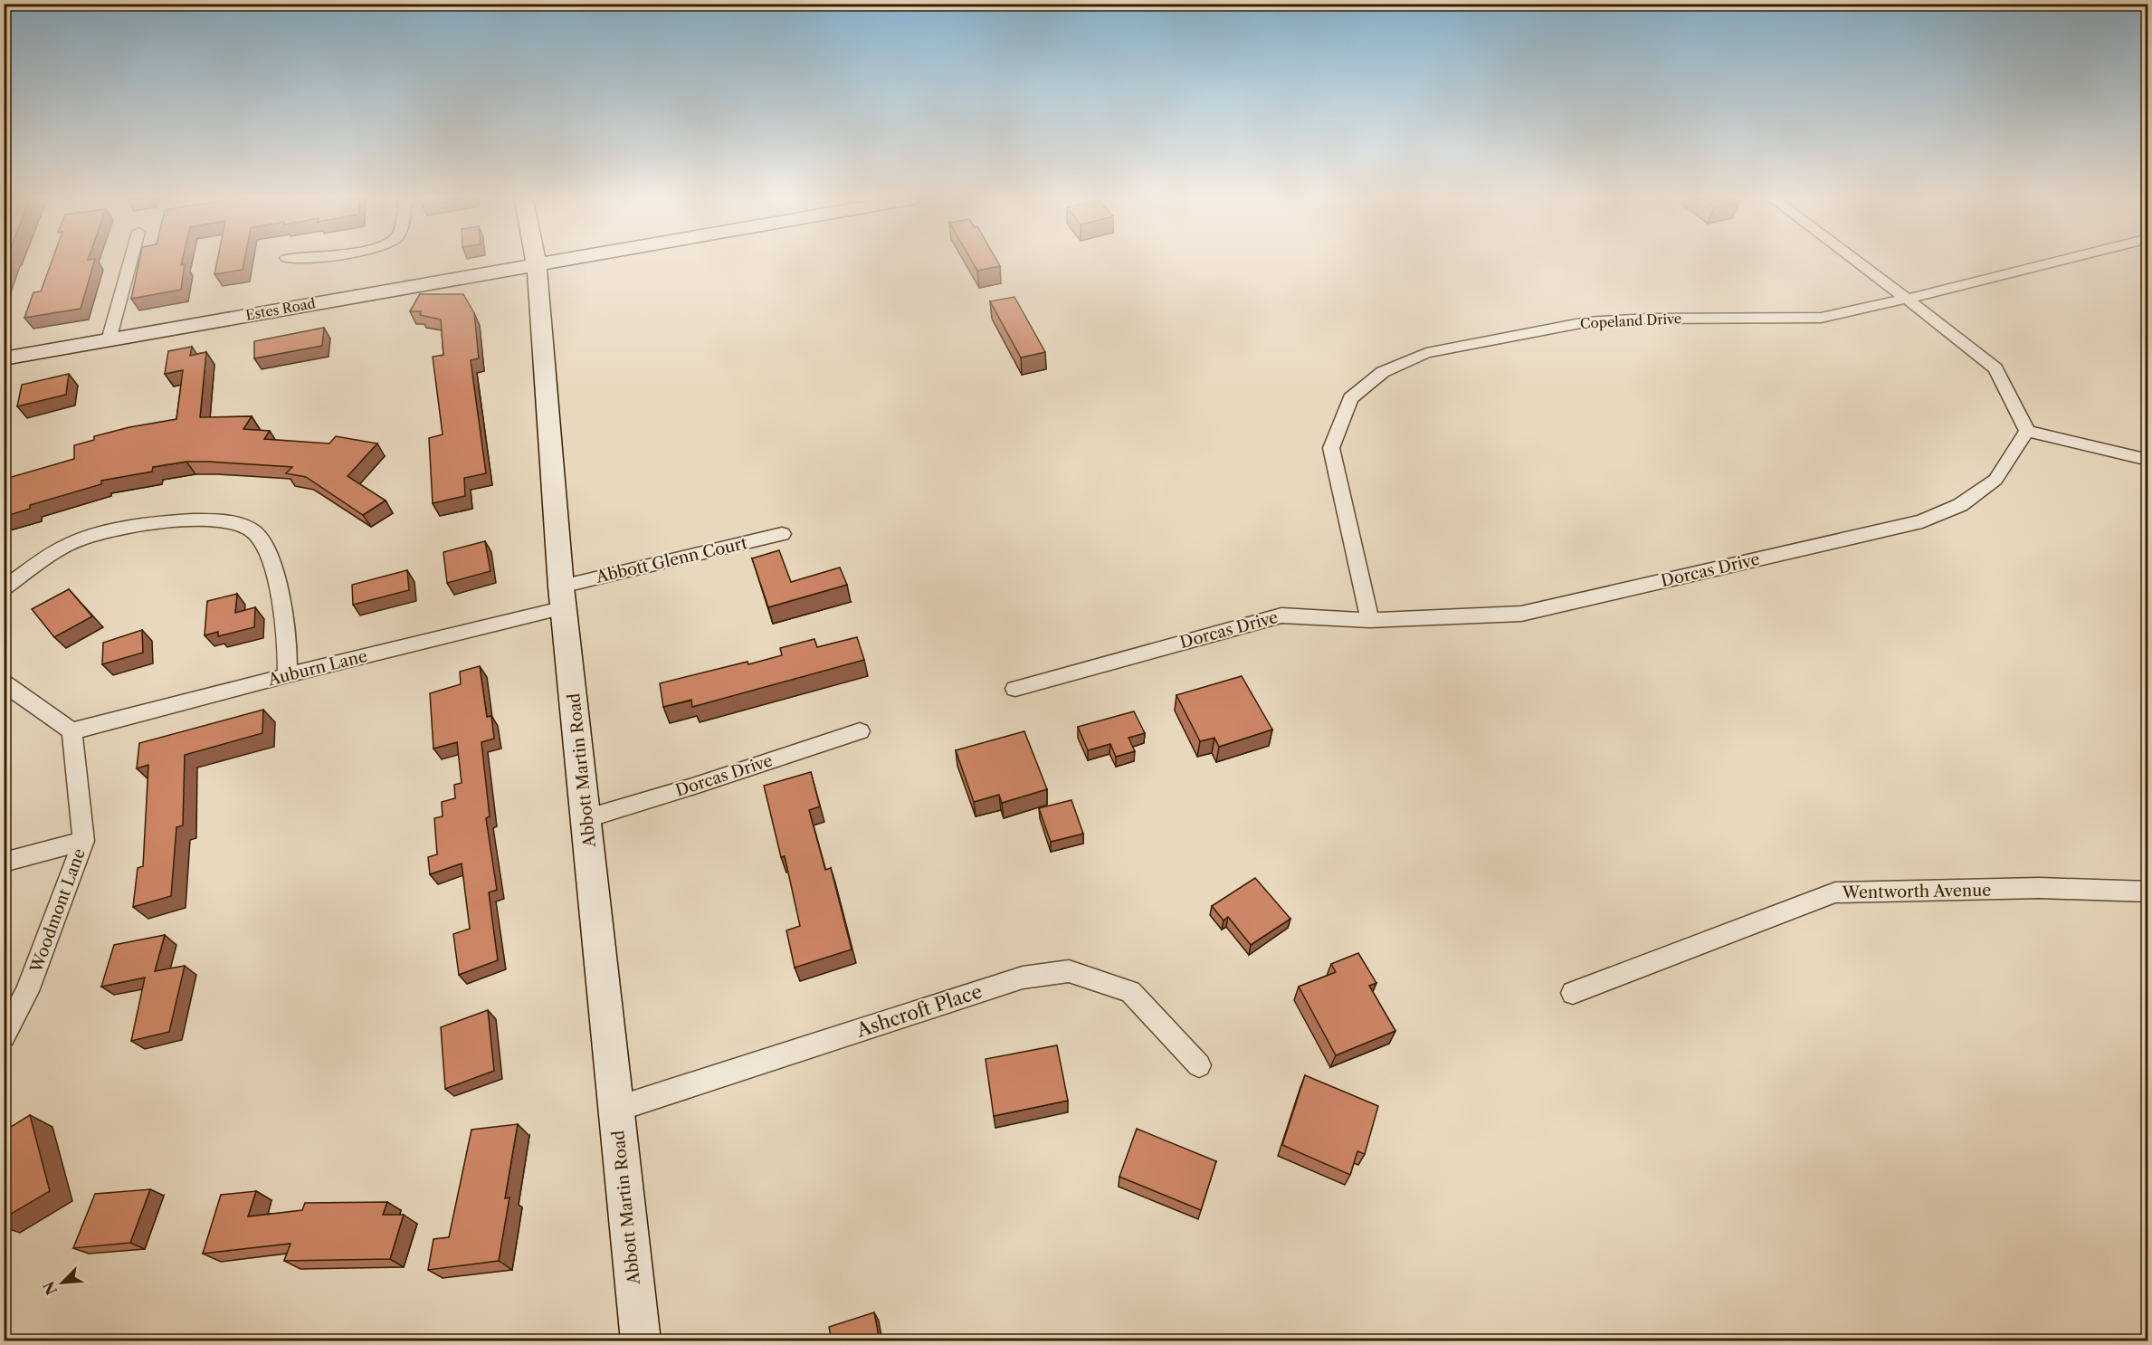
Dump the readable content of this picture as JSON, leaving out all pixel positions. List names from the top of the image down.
{
  "streets": {
    "main road": ["Estes Road", "Abbott Martin Road"],
    "street": [
      "Copeland Drive",
      "Abbott Glenn Court",
      "Dorcas Drive",
      "Auburn Lane",
      "Wentworth Avenue",
      "Woodmont Lane",
      "Ashcroft Place"
    ]
  },
  "crossings": [
    ["Estes Road", "Abbott Martin Road"],
    ["Copeland Drive", "Dorcas Drive"],
    ["Abbott Glenn Court", "Auburn Lane"],
    ["Abbott Glenn Court", "Abbott Martin Road"],
    ["Dorcas Drive", "Abbott Martin Road"],
    ["Auburn Lane", "Abbott Martin Road"],
    ["Auburn Lane", "Woodmont Lane"],
    ["Abbott Martin Road", "Ashcroft Place"]
  ],
  "north": "bottom left"
}
